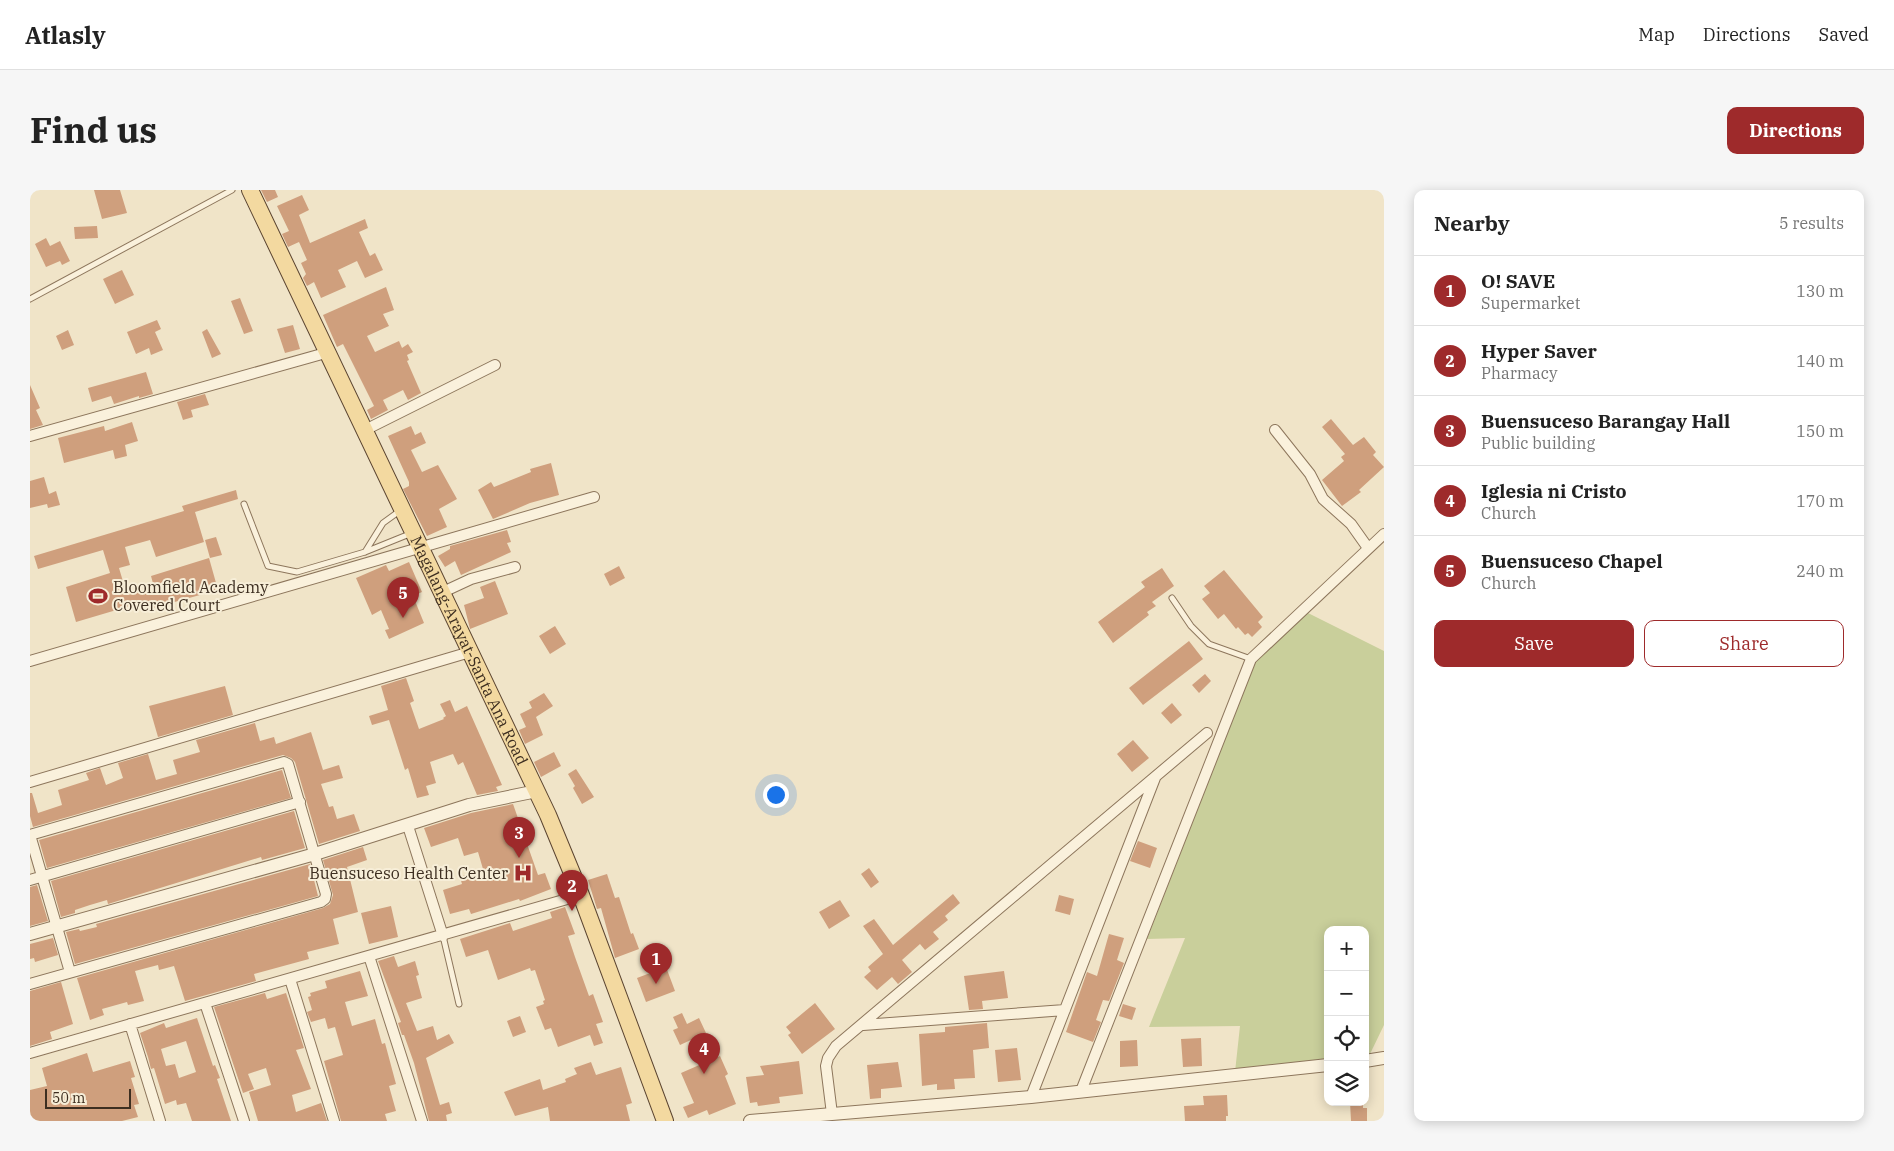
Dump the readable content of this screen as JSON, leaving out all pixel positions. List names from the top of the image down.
{
  "streets": {
    "main road": ["Magalang-Arayat-Santa Ana Road"]
  },
  "places": {
    "sports": ["Bloomfield Academy Covered Court"],
    "hospital": ["Buensuceso Health Center"]
  },
  "scale_bar": "50 m",
  "page": {
    "header": "Atlasly",
    "nav": ["Map", "Directions", "Saved"],
    "title": "Find us",
    "buttons": [
      "Directions",
      ["Save", "Share"]
    ],
    "heading": ["Nearby", "5 results"],
    "list": [
      {
        "mark": "1",
        "name": "O! SAVE",
        "note": "Supermarket",
        "value": "130 m"
      },
      {
        "mark": "2",
        "name": "Hyper Saver",
        "note": "Pharmacy",
        "value": "140 m"
      },
      {
        "mark": "3",
        "name": "Buensuceso Barangay Hall",
        "note": "Public building",
        "value": "150 m"
      },
      {
        "mark": "4",
        "name": "Iglesia ni Cristo",
        "note": "Church",
        "value": "170 m"
      },
      {
        "mark": "5",
        "name": "Buensuceso Chapel",
        "note": "Church",
        "value": "240 m"
      }
    ],
    "pins": [
      "5",
      "3",
      "2",
      "1",
      "4"
    ],
    "map_buttons": ["+", "−"],
    "scale": "50 m"
  }
}
